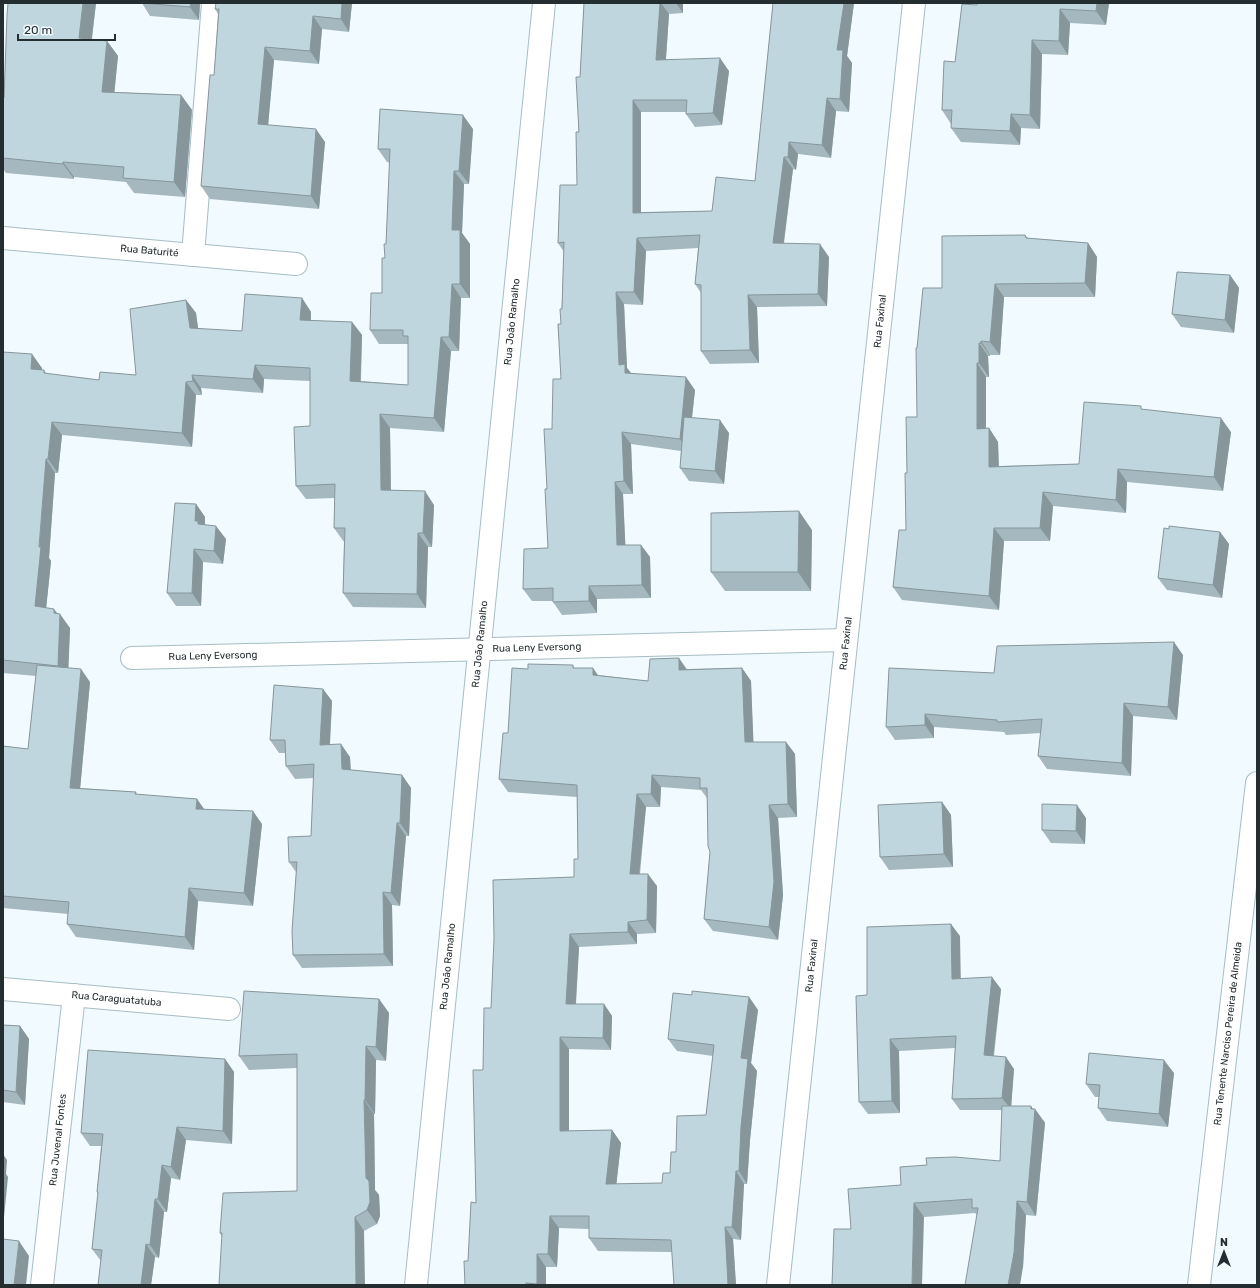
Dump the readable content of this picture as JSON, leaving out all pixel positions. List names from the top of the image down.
{
  "streets": {
    "street": [
      "Rua Baturité",
      "Rua João Ramalho",
      "Rua Faxinal",
      "Rua Leny Eversong",
      "Rua Caraguatatuba",
      "Rua Tenente Narciso Pereira de Almeida",
      "Rua Juvenal Fontes"
    ]
  },
  "crossings": [
    ["Rua João Ramalho", "Rua Leny Eversong"],
    ["Rua Faxinal", "Rua Leny Eversong"],
    ["Rua Caraguatatuba", "Rua Juvenal Fontes"]
  ],
  "scale_bar": "20 m",
  "north": "top"
}
